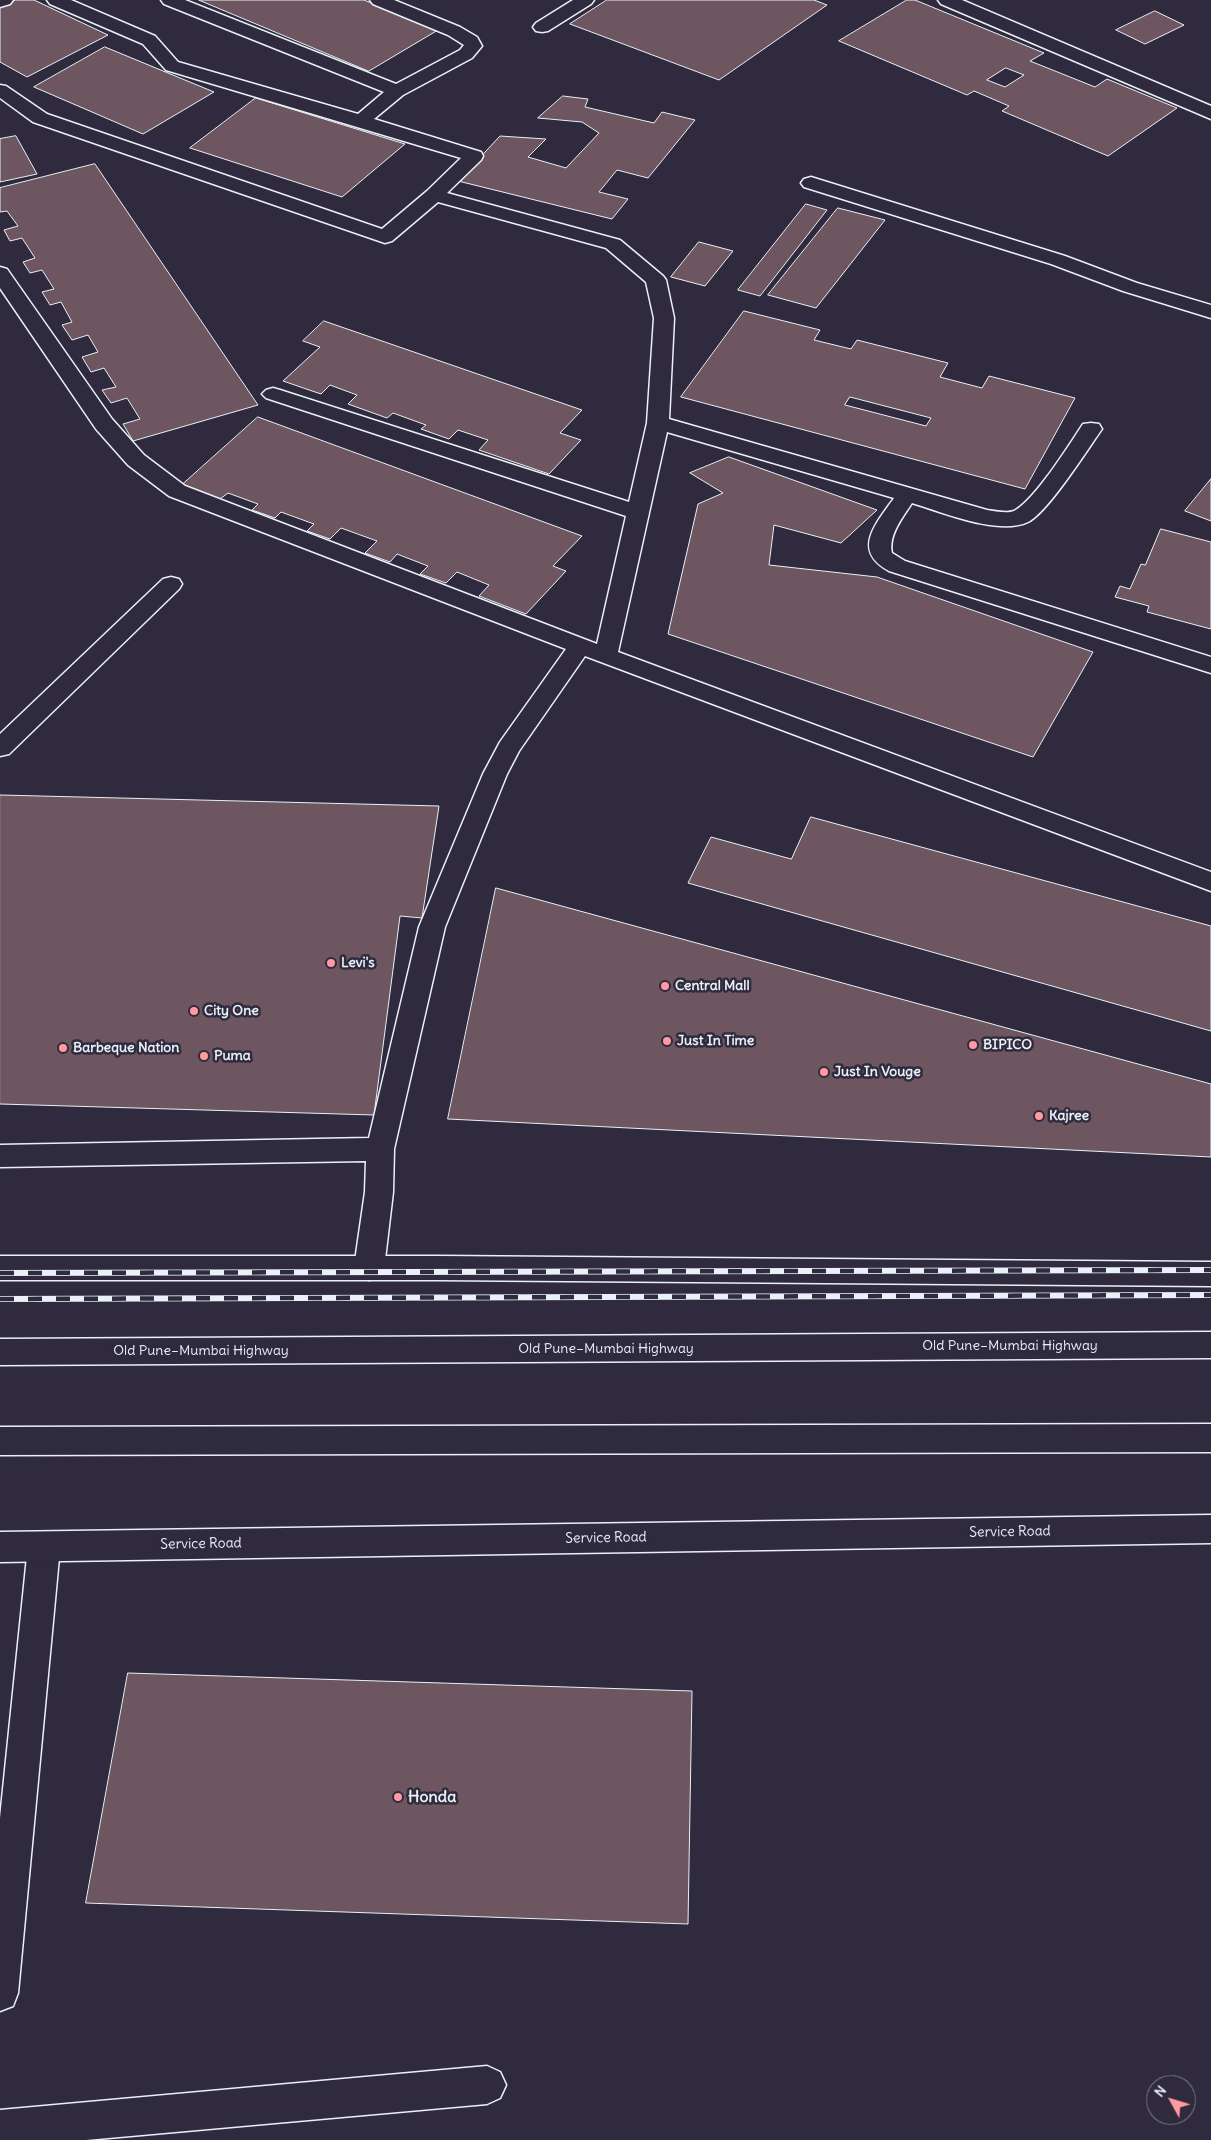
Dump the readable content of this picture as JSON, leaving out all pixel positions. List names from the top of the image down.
{
  "streets": {
    "main road": ["Old Pune–Mumbai Highway", "Service Road"]
  },
  "places": [
    "Levi's",
    "Central Mall",
    "City One",
    "Just In Time",
    "BIPICO",
    "Barbeque Nation",
    "Puma",
    "Just In Vouge",
    "Kajree",
    "Honda"
  ],
  "north": "top left"
}
